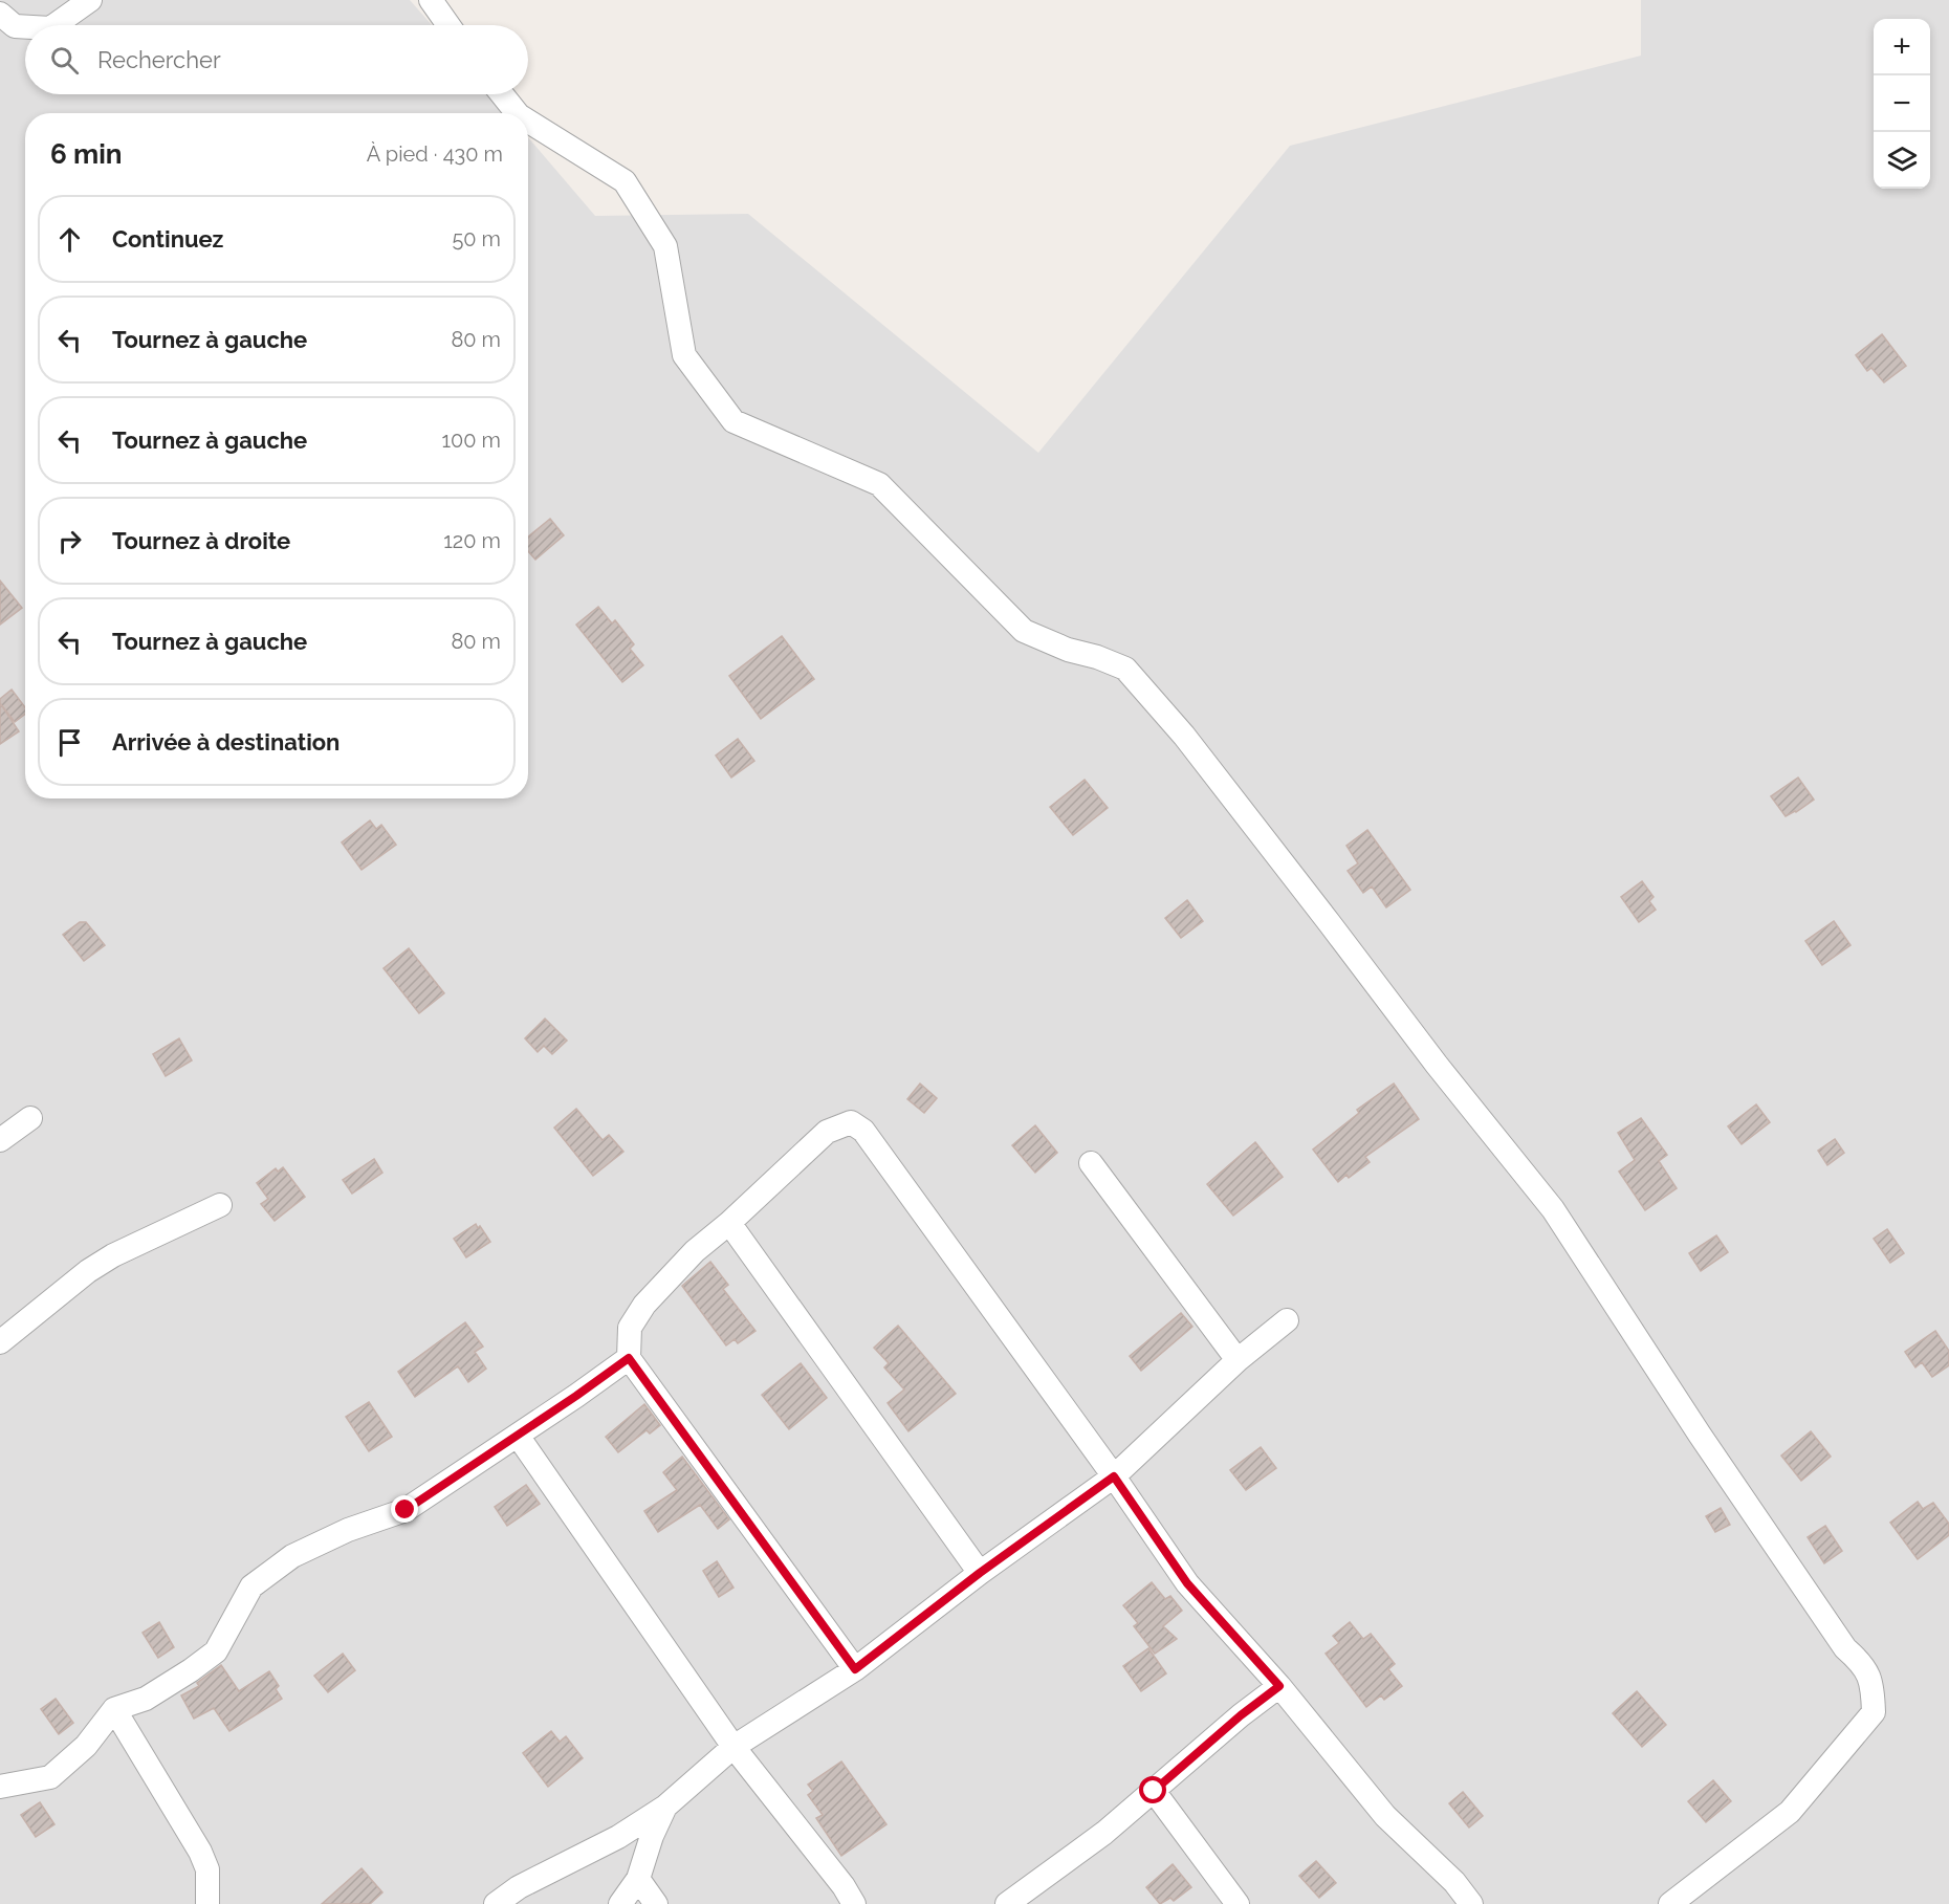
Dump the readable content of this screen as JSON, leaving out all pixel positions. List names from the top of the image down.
{
  "page": {
    "map_buttons": ["+", "−"],
    "search": "Rechercher",
    "heading": ["6 min", "À pied · 430 m"],
    "list": [
      ["Continuez", "50 m"],
      ["Tournez à gauche", "80 m"],
      ["Tournez à gauche", "100 m"],
      ["Tournez à droite", "120 m"],
      ["Tournez à gauche", "80 m"],
      "Arrivée à destination"
    ]
  }
}
